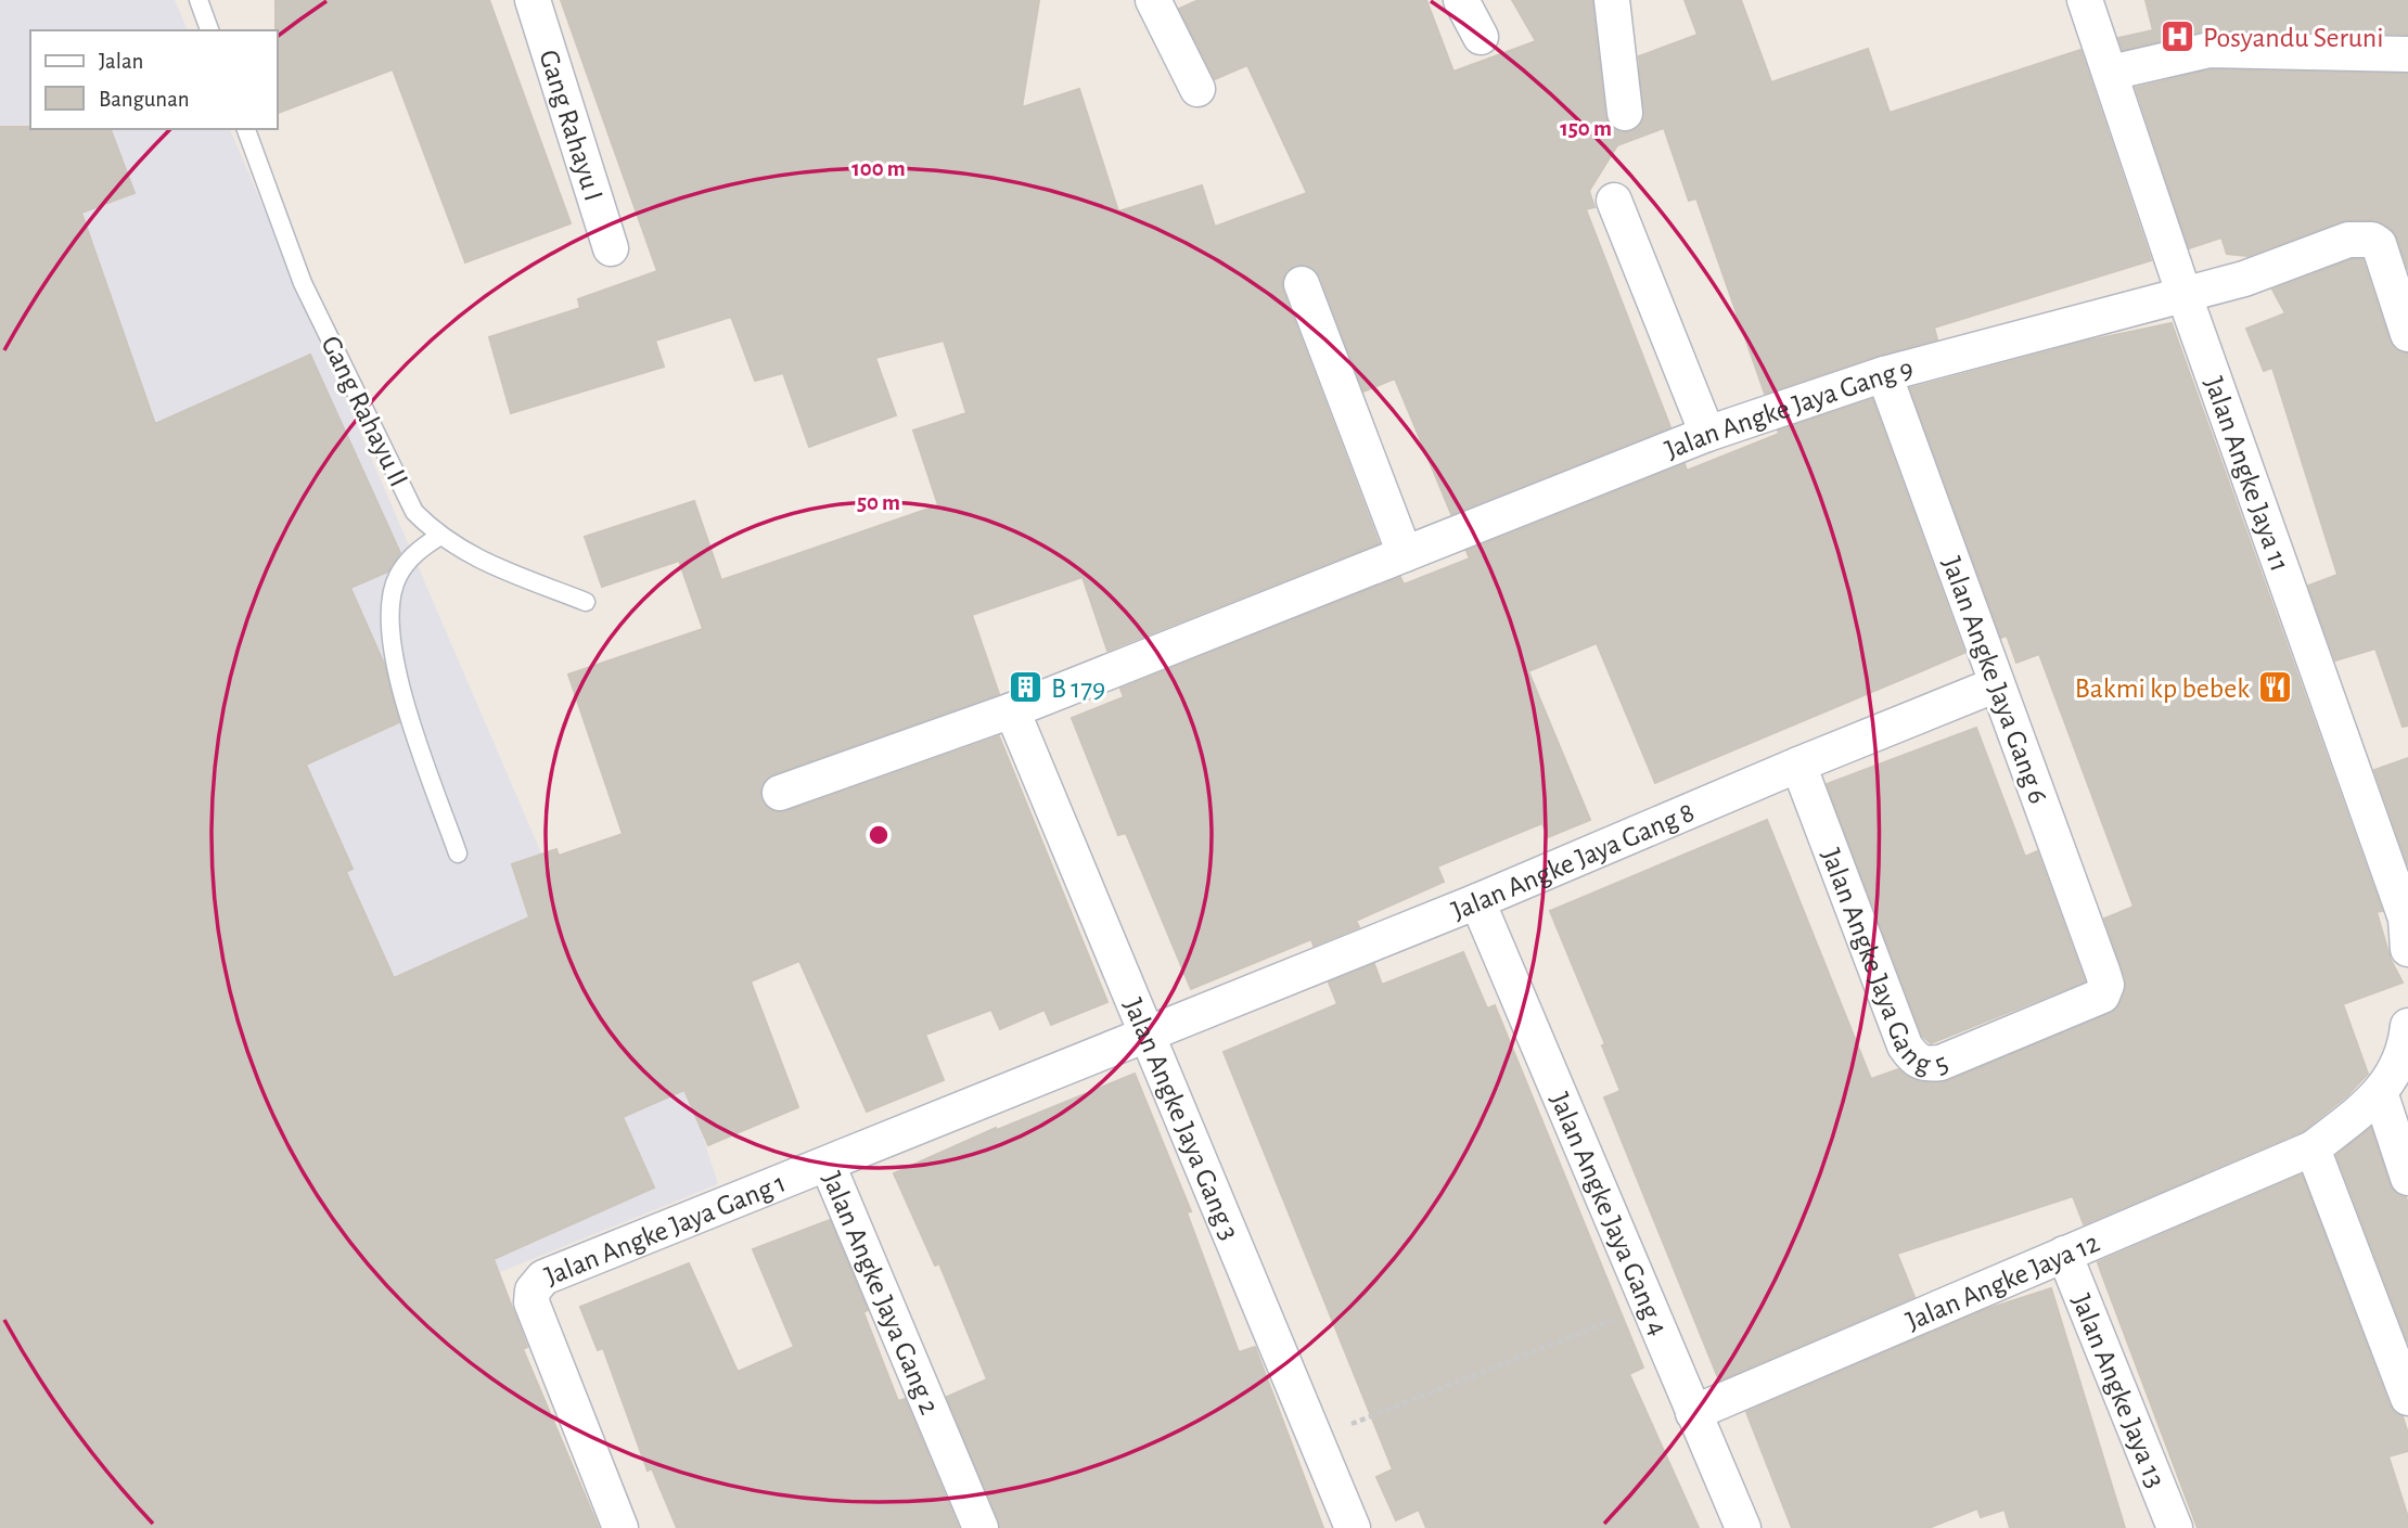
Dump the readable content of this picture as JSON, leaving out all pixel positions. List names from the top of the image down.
{
  "streets": {
    "street": [
      "Gang Rahayu I",
      "Jalan Angke Jaya Gang 9",
      "Jalan Angke Jaya 11",
      "Jalan Angke Jaya Gang 6",
      "Jalan Angke Jaya Gang 8",
      "Jalan Angke Jaya Gang 5",
      "Jalan Angke Jaya Gang 3",
      "Jalan Angke Jaya Gang 4",
      "Jalan Angke Jaya Gang 1",
      "Jalan Angke Jaya 12",
      "Jalan Angke Jaya Gang 2",
      "Jalan Angke Jaya 13"
    ],
    "lane": ["Gang Rahayu II"]
  },
  "crossings": [
    ["Jalan Angke Jaya Gang 9", "Jalan Angke Jaya 11"],
    ["Jalan Angke Jaya Gang 9", "Jalan Angke Jaya Gang 6"],
    ["Jalan Angke Jaya Gang 9", "Jalan Angke Jaya Gang 3"],
    ["Jalan Angke Jaya Gang 6", "Jalan Angke Jaya Gang 8"],
    ["Jalan Angke Jaya Gang 6", "Jalan Angke Jaya Gang 5"],
    ["Jalan Angke Jaya Gang 8", "Jalan Angke Jaya Gang 5"],
    ["Jalan Angke Jaya Gang 8", "Jalan Angke Jaya Gang 3"],
    ["Jalan Angke Jaya Gang 8", "Jalan Angke Jaya Gang 4"],
    ["Jalan Angke Jaya Gang 8", "Jalan Angke Jaya Gang 2"],
    ["Jalan Angke Jaya Gang 3", "Jalan Angke Jaya Gang 2"],
    ["Jalan Angke Jaya Gang 4", "Jalan Angke Jaya 12"],
    ["Jalan Angke Jaya Gang 1", "Jalan Angke Jaya Gang 2"],
    ["Jalan Angke Jaya 12", "Jalan Angke Jaya 13"]
  ],
  "places": {
    "hospital": ["Posyandu Seruni"],
    "building": ["B 179"],
    "restaurant": ["Bakmi kp bebek"]
  },
  "legend": ["Jalan", "Bangunan"],
  "rings": ["150 m", "100 m", "50 m"]
}
